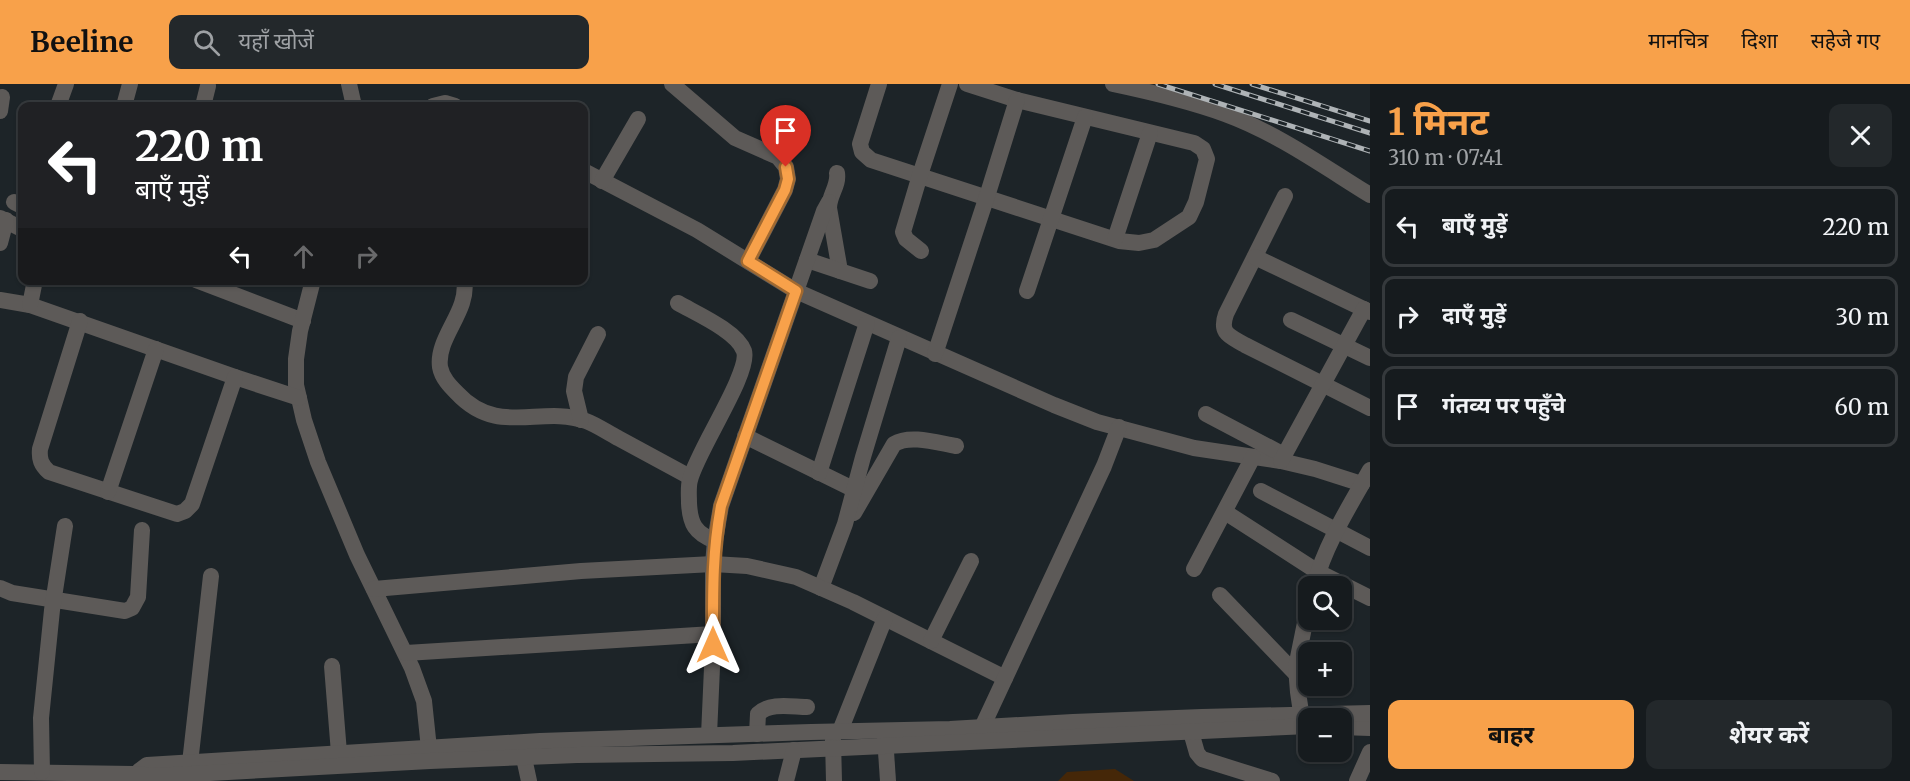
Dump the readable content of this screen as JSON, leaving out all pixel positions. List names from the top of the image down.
{
  "page": {
    "header": "Beeline",
    "search": "यहाँ खोजें",
    "nav": ["मानचित्र", "दिशा", "सहेजे गए"],
    "heading": ["1 मिनट", "310 m · 07:41"],
    "turn": ["220 m", "बाएँ मुड़ें"],
    "list": [
      {
        "name": "बाएँ मुड़ें",
        "value": "220 m"
      },
      {
        "name": "दाएँ मुड़ें",
        "value": "30 m"
      },
      {
        "name": "गंतव्य पर पहुँचे",
        "value": "60 m"
      }
    ],
    "map_buttons": ["+", "−"],
    "buttons": ["बाहर", "शेयर करें"]
  }
}
